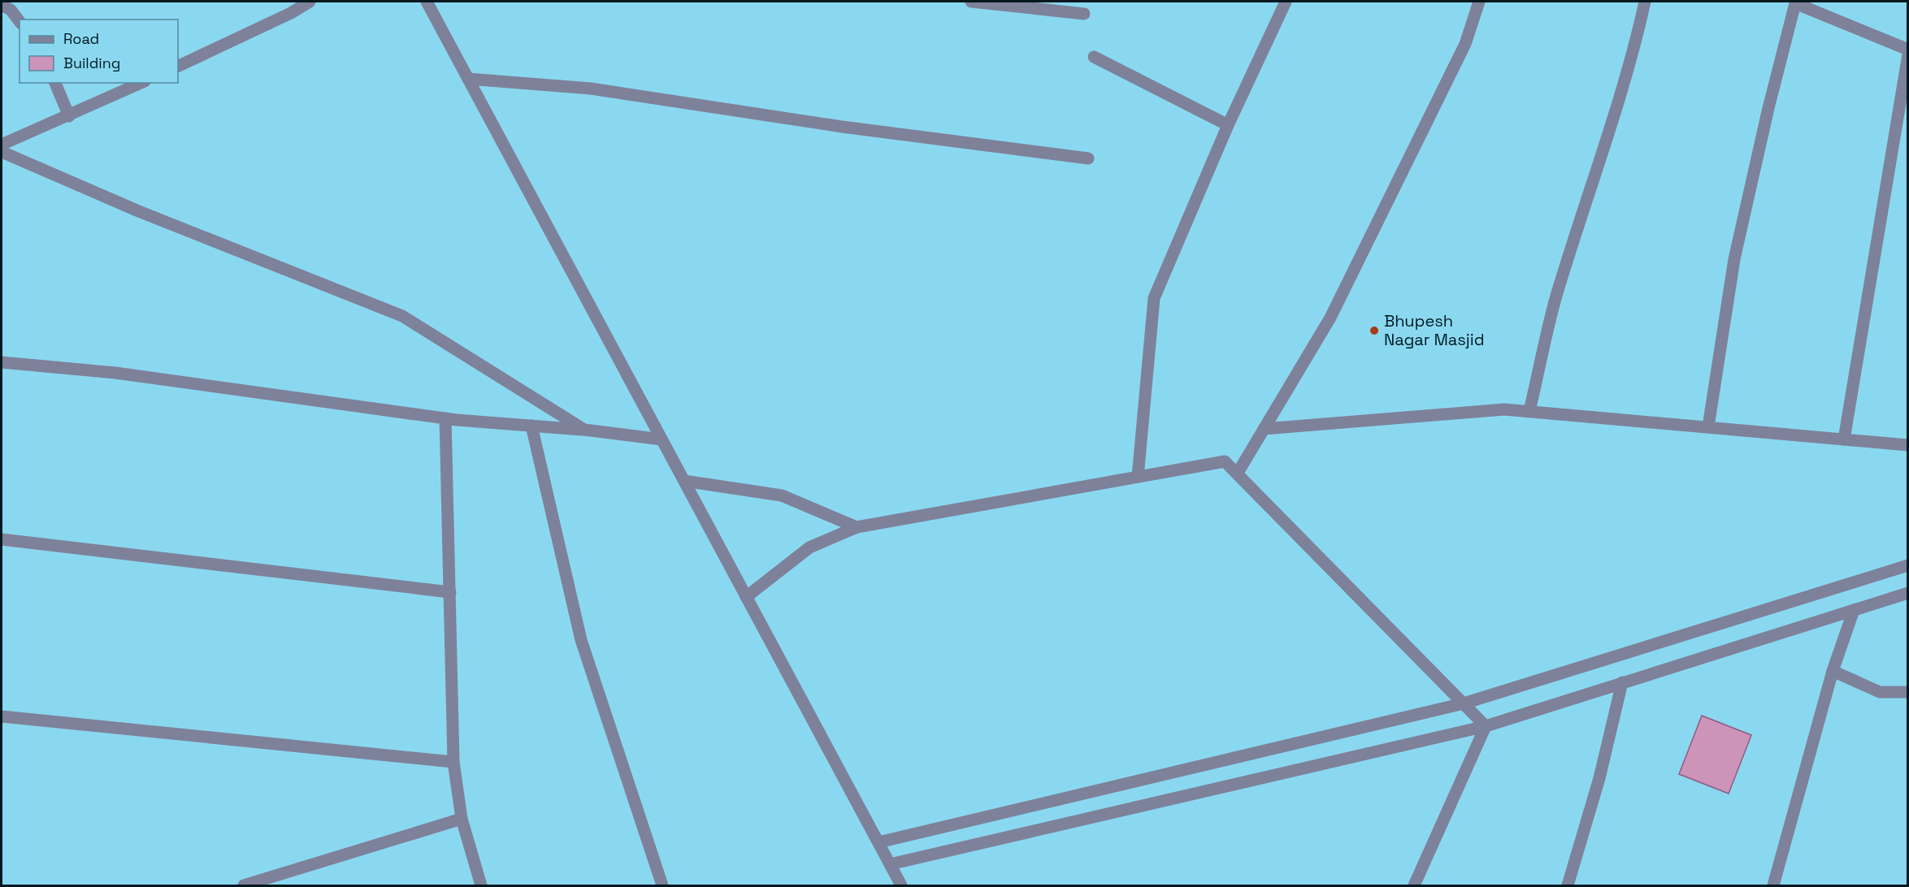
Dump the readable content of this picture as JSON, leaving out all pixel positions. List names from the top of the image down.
{
  "places": ["Bhupesh Nagar Masjid"],
  "legend": ["Road", "Building"]
}
